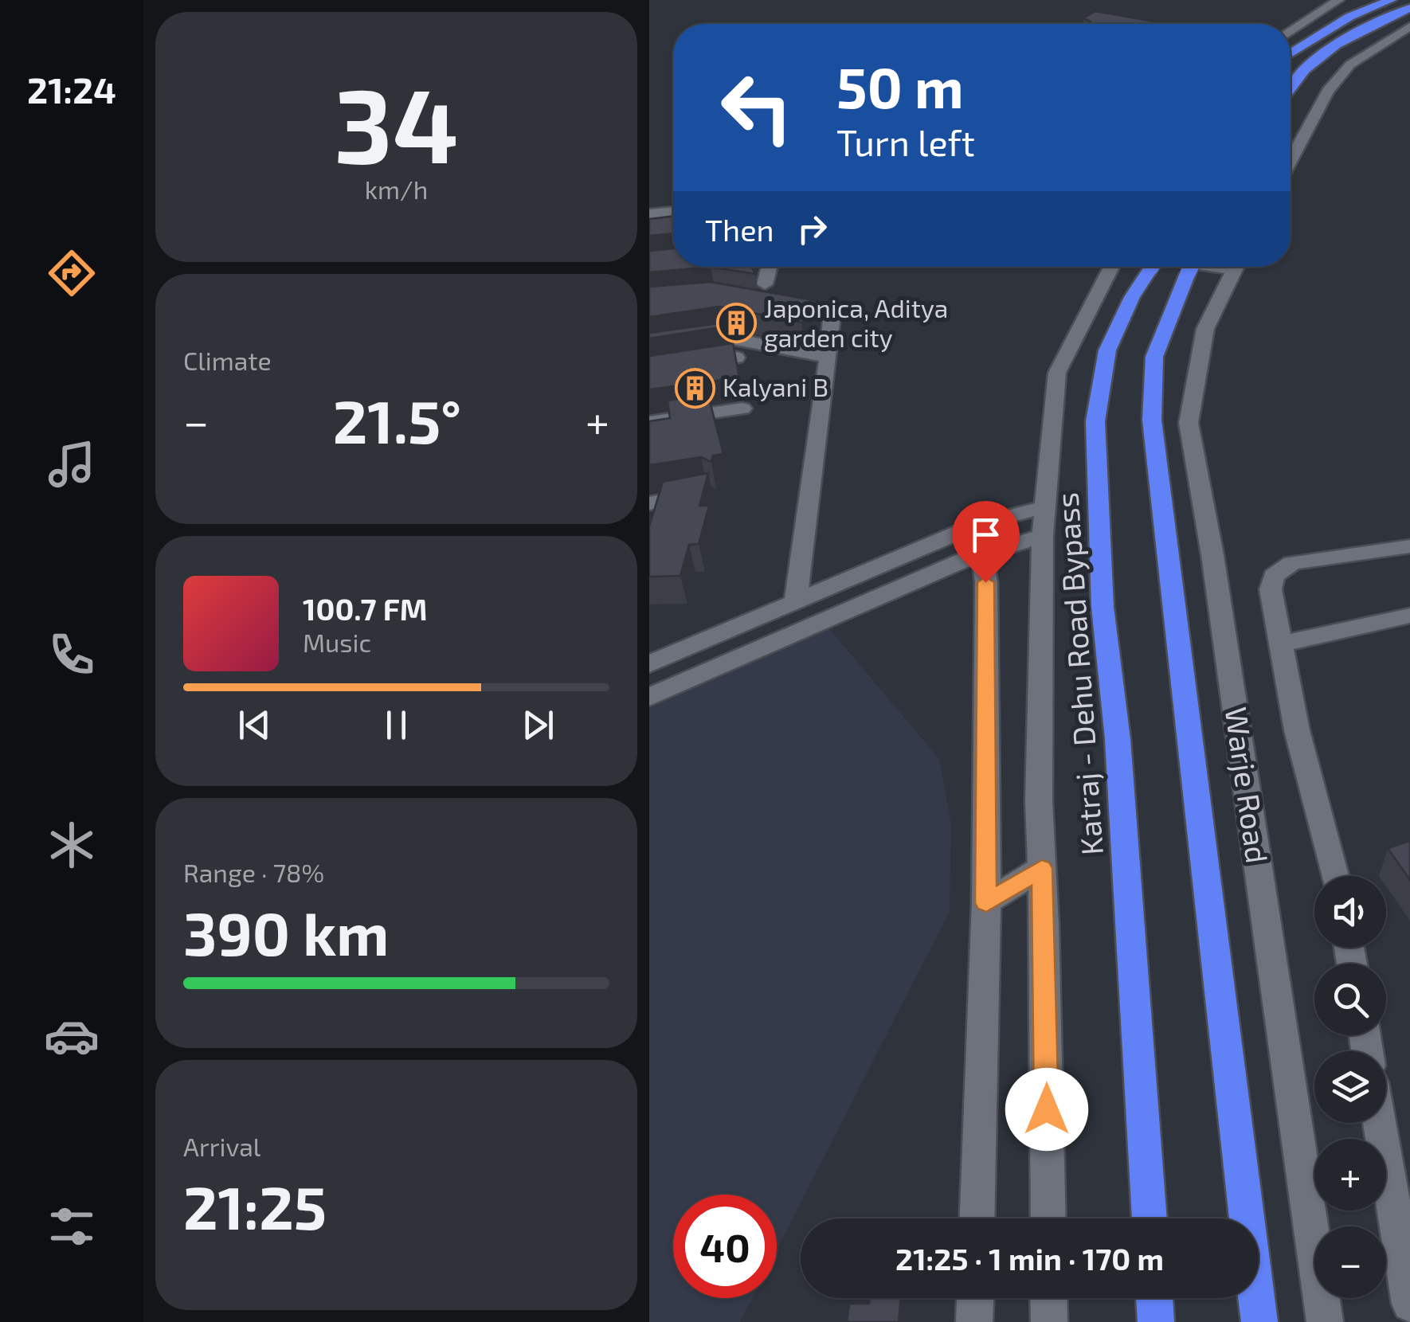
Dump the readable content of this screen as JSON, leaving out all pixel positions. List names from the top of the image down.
{
  "streets": {
    "highway": ["Katraj - Dehu Road Bypass"],
    "street": ["Warje Road"]
  },
  "places": {
    "building": ["Japonica, Aditya garden city", "Kalyani B"]
  },
  "page": {
    "tabs": "21:24",
    "tile": [
      ["34", "km/h"],
      "Climate",
      ["Range · 78%", "390 km"],
      ["Arrival", "21:25"]
    ],
    "turn": ["50 m", "Turn left"],
    "then": "Then",
    "heat": ["−", "21.5°", "+"],
    "song": ["100.7 FM", "Music"],
    "map_buttons": ["+", "−"],
    "limit": "40",
    "trip": "21:25 · 1 min · 170 m"
  }
}
